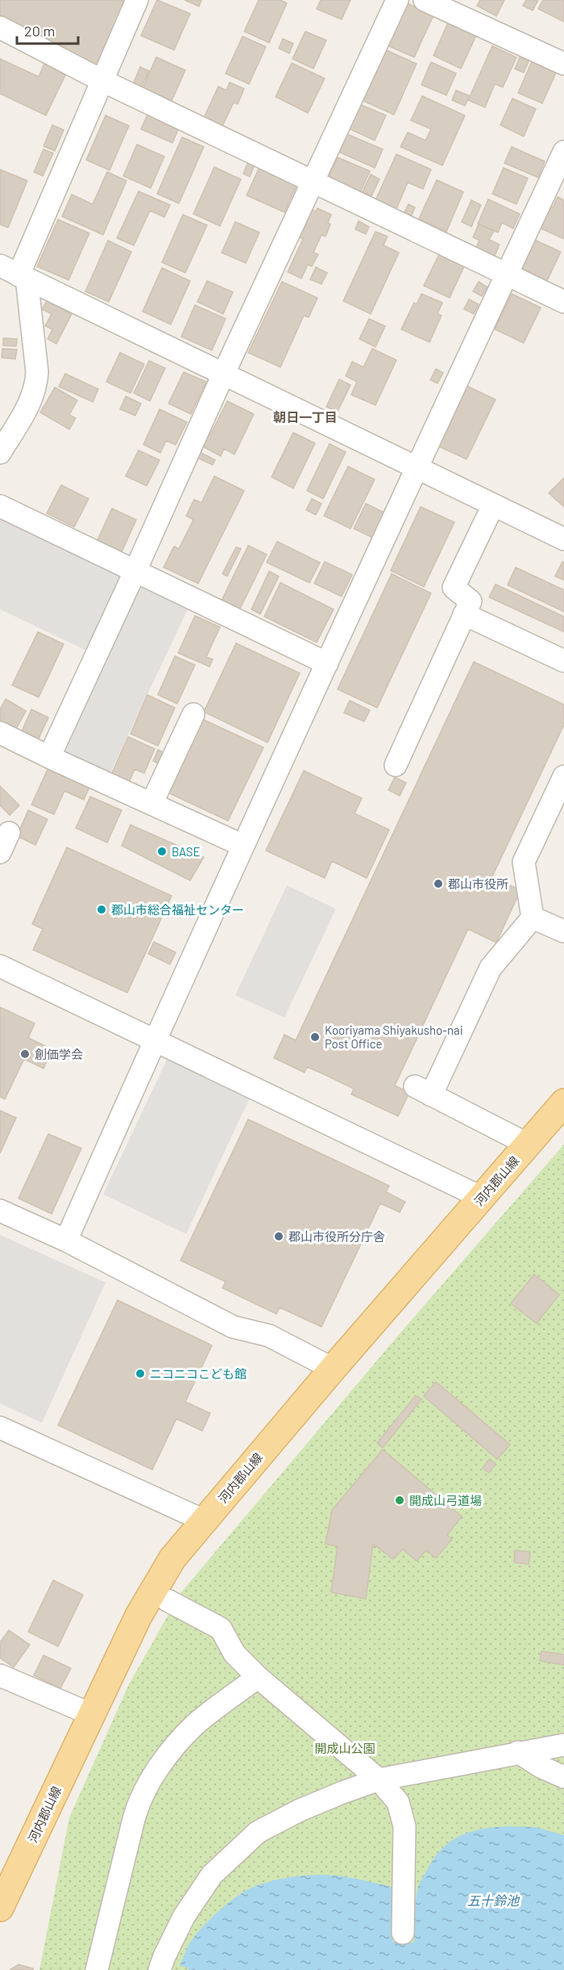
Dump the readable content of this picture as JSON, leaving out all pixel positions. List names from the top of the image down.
{
  "streets": {
    "main road": ["河内郡山線"]
  },
  "districts": ["朝日一丁目"],
  "water": ["五十鈴池"],
  "parks": ["開成山公園"],
  "places": [
    "BASE",
    "郡山市役所",
    "郡山市総合福祉センター",
    "Kooriyama Shiyakusho-nai Post Office",
    "創価学会",
    "郡山市役所分庁舎",
    "ニコニコこども館",
    "開成山弓道場"
  ],
  "scale_bar": "20 m"
}
